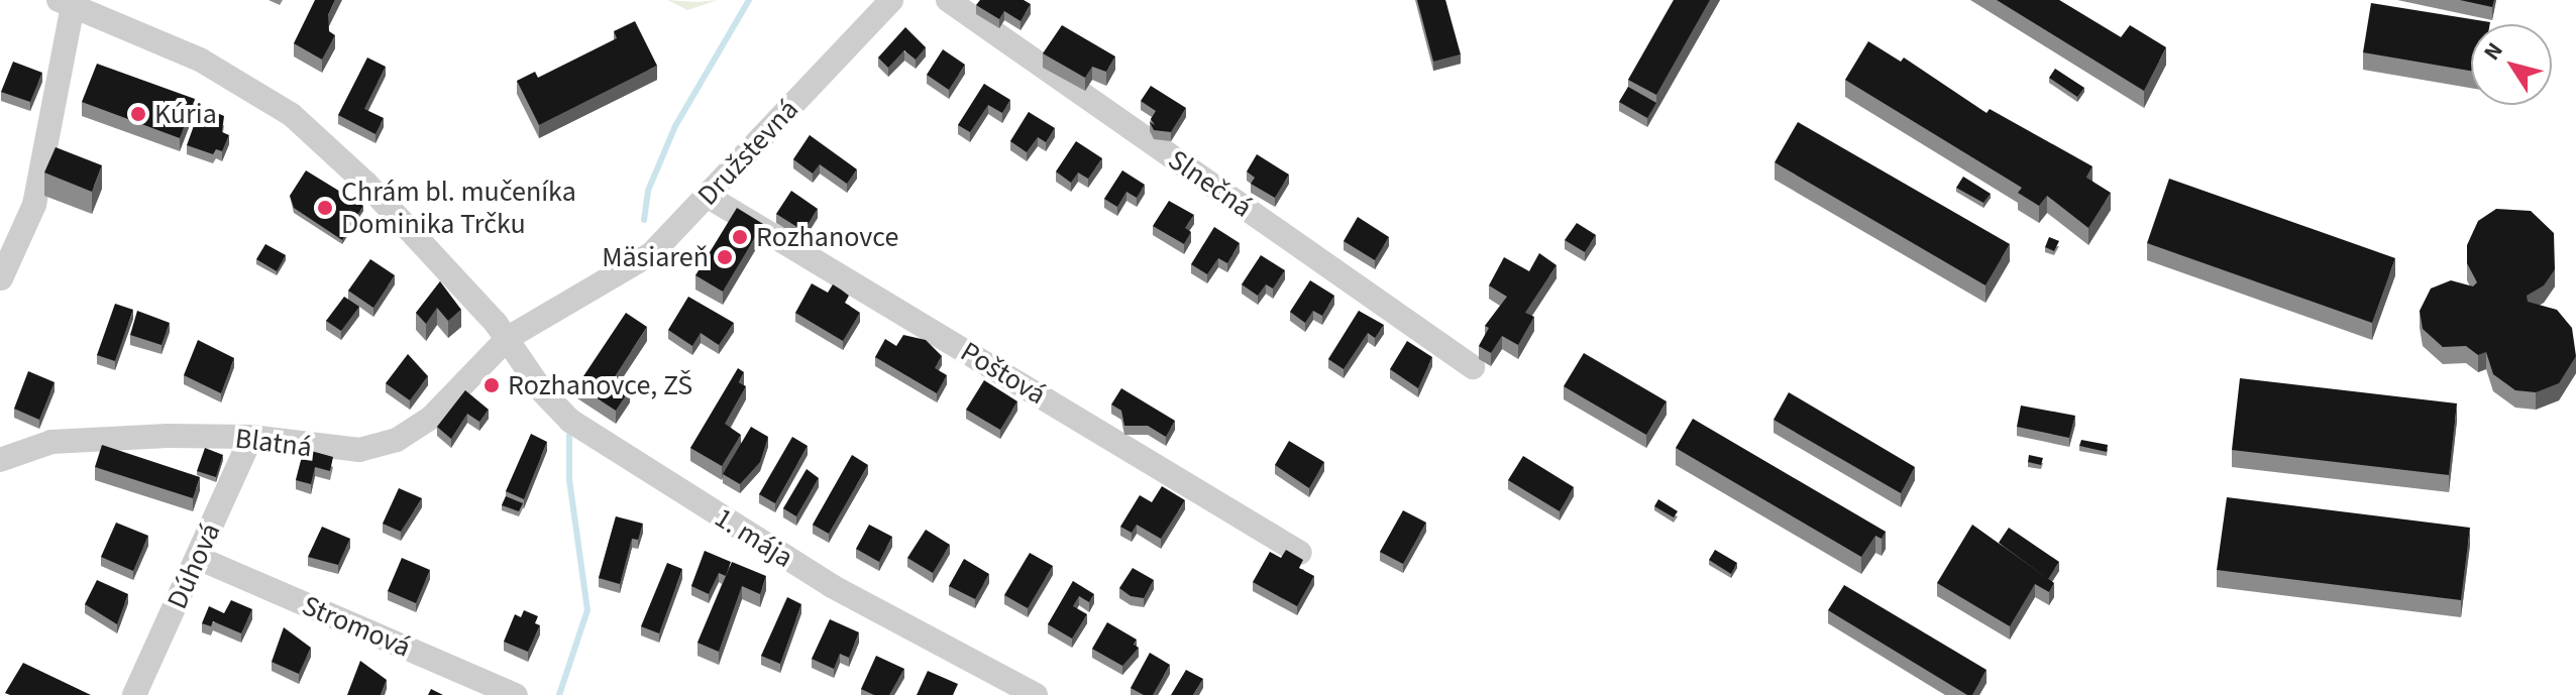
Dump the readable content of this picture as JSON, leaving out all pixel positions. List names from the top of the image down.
{
  "streets": {
    "street": [
      "Družstevná",
      "Slnečná",
      "Poštová",
      "Blatná",
      "1. mája",
      "Dúhová",
      "Stromová"
    ]
  },
  "crossings": [
    ["Družstevná", "Poštová"],
    ["Družstevná", "Blatná"],
    ["Družstevná", "1. mája"],
    ["Blatná", "1. mája"],
    ["Blatná", "Dúhová"],
    ["Dúhová", "Stromová"]
  ],
  "places": [
    "Kúria",
    "Chrám bl. mučeníka Dominika Trčku",
    "Rozhanovce",
    "Mäsiareň",
    "Rozhanovce, ZŠ"
  ],
  "north": "top left"
}
